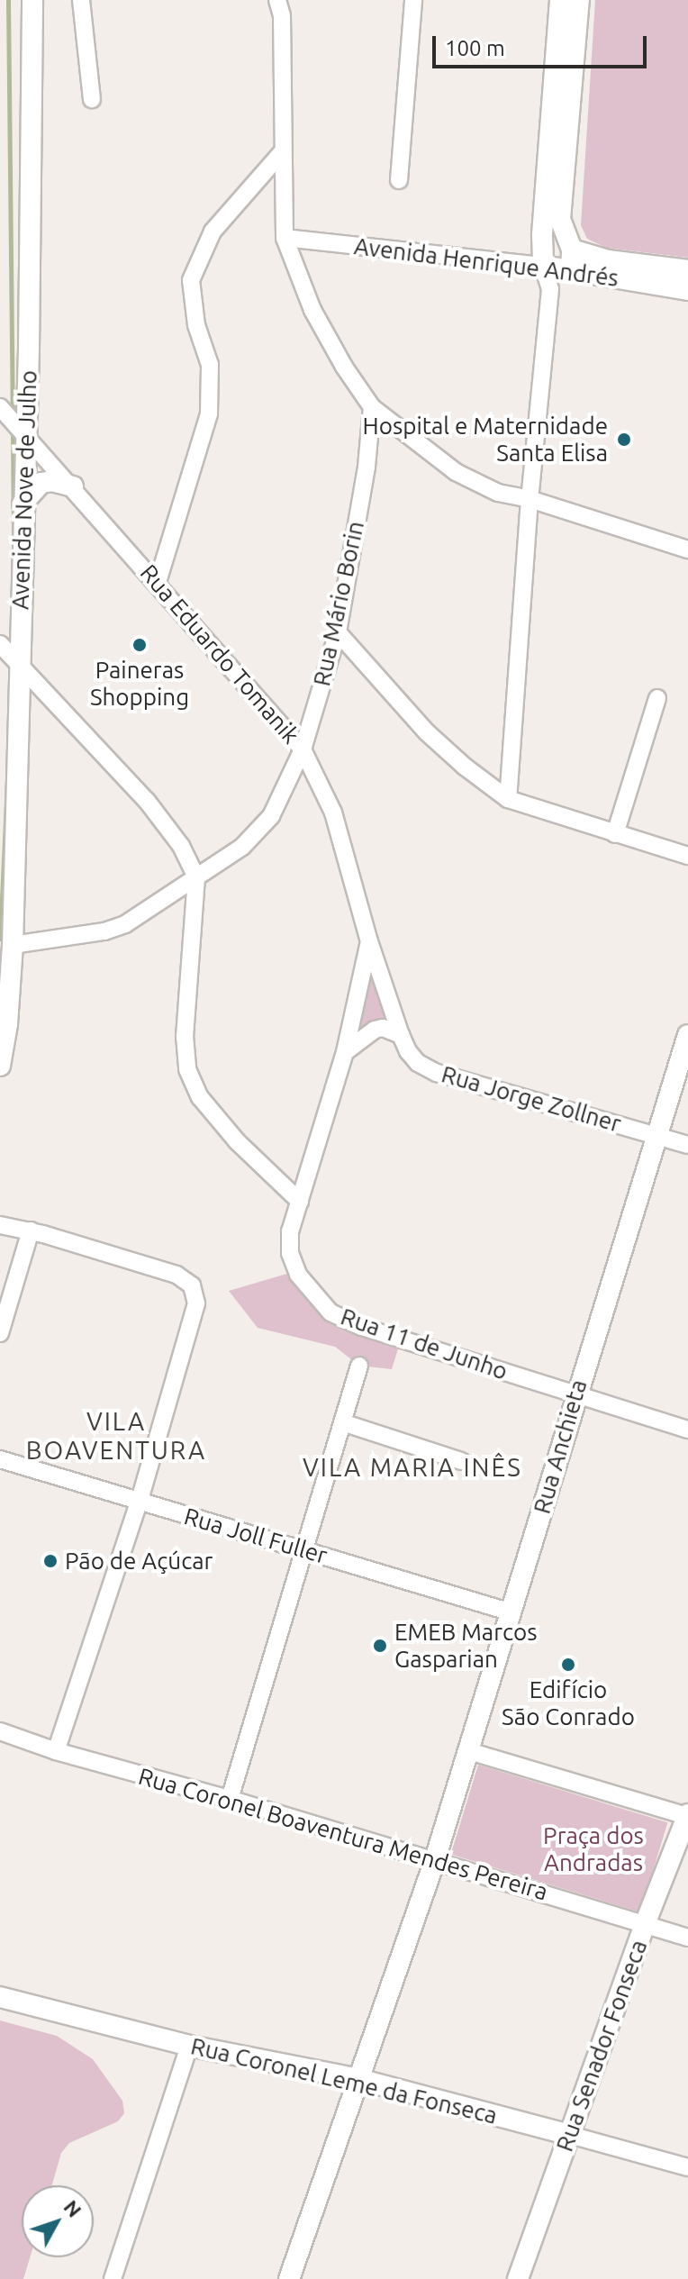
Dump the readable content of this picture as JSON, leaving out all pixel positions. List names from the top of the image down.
{
  "streets": {
    "main road": [
      "Avenida Henrique Andrés",
      "Avenida Nove de Julho",
      "Rua Anchieta",
      "Rua Senador Fonseca",
      "Rua Coronel Leme da Fonseca"
    ],
    "street": [
      "Rua Mário Borin",
      "Rua Eduardo Tomanik",
      "Rua Jorge Zollner",
      "Rua 11 de Junho",
      "Rua Joll Fuller",
      "Rua Coronel Boaventura Mendes Pereira"
    ]
  },
  "crossings": [
    ["Avenida Nove de Julho", "Rua Mário Borin"],
    ["Avenida Nove de Julho", "Rua Eduardo Tomanik"],
    ["Rua Mário Borin", "Rua Eduardo Tomanik"],
    ["Rua Eduardo Tomanik", "Rua Jorge Zollner"],
    ["Rua Eduardo Tomanik", "Rua 11 de Junho"],
    ["Rua Jorge Zollner", "Rua 11 de Junho"],
    ["Rua Jorge Zollner", "Rua Anchieta"],
    ["Rua 11 de Junho", "Rua Anchieta"],
    ["Rua Anchieta", "Rua Joll Fuller"],
    ["Rua Anchieta", "Rua Coronel Boaventura Mendes Pereira"],
    ["Rua Anchieta", "Rua Coronel Leme da Fonseca"],
    ["Rua Coronel Boaventura Mendes Pereira", "Rua Senador Fonseca"],
    ["Rua Senador Fonseca", "Rua Coronel Leme da Fonseca"]
  ],
  "districts": ["VILA BOAVENTURA", "VILA MARIA INÊS"],
  "parks": ["Praça dos Andradas"],
  "places": [
    "Hospital e Maternidade Santa Elisa",
    "Paineras Shopping",
    "Pão de Açúcar",
    "EMEB Marcos Gasparian",
    "Edifício São Conrado"
  ],
  "scale_bar": "100 m",
  "north": "top right"
}
